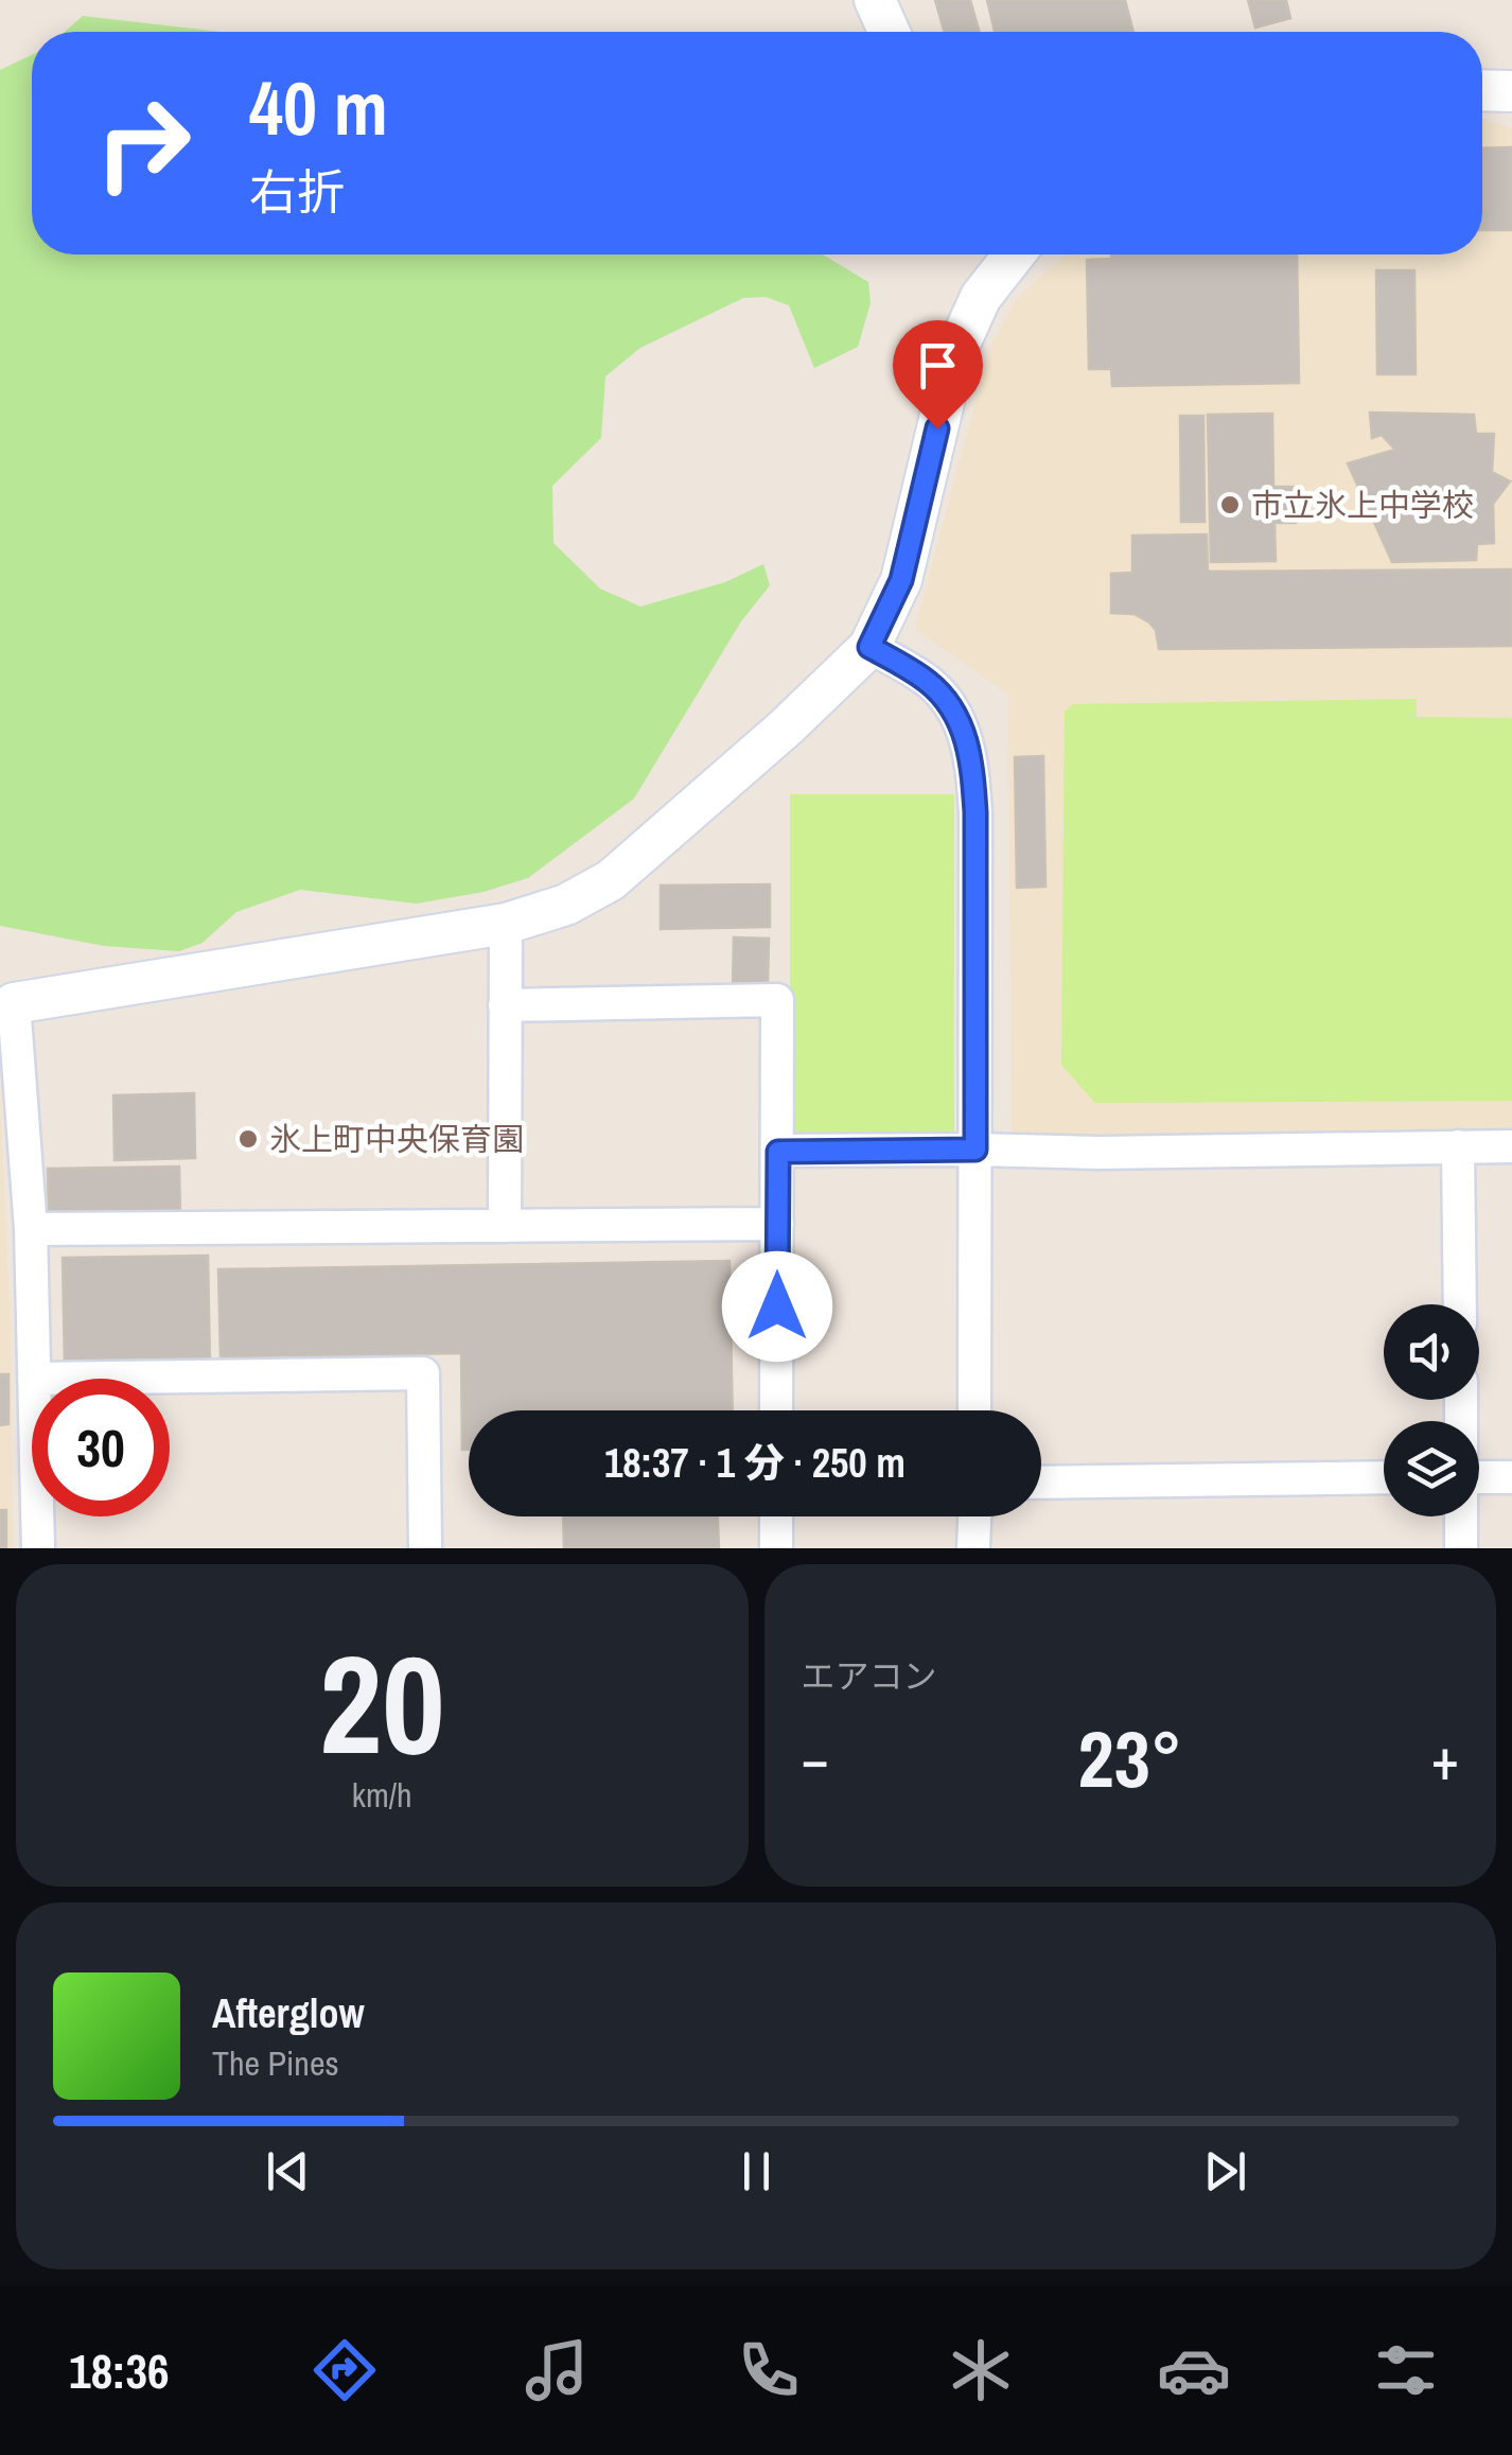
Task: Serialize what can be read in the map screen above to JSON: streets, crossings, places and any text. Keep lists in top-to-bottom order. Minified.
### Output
{"places":["市立氷上中学校","氷上町中央保育園"],"page":{"turn":["40 m","右折"],"limit":"30","trip":"18:37 · 1 分 · 250 m","tile":[["20","km/h"],"エアコン"],"heat":["−","23°","+"],"song":["Afterglow","The Pines"],"tabs":"18:36"}}
